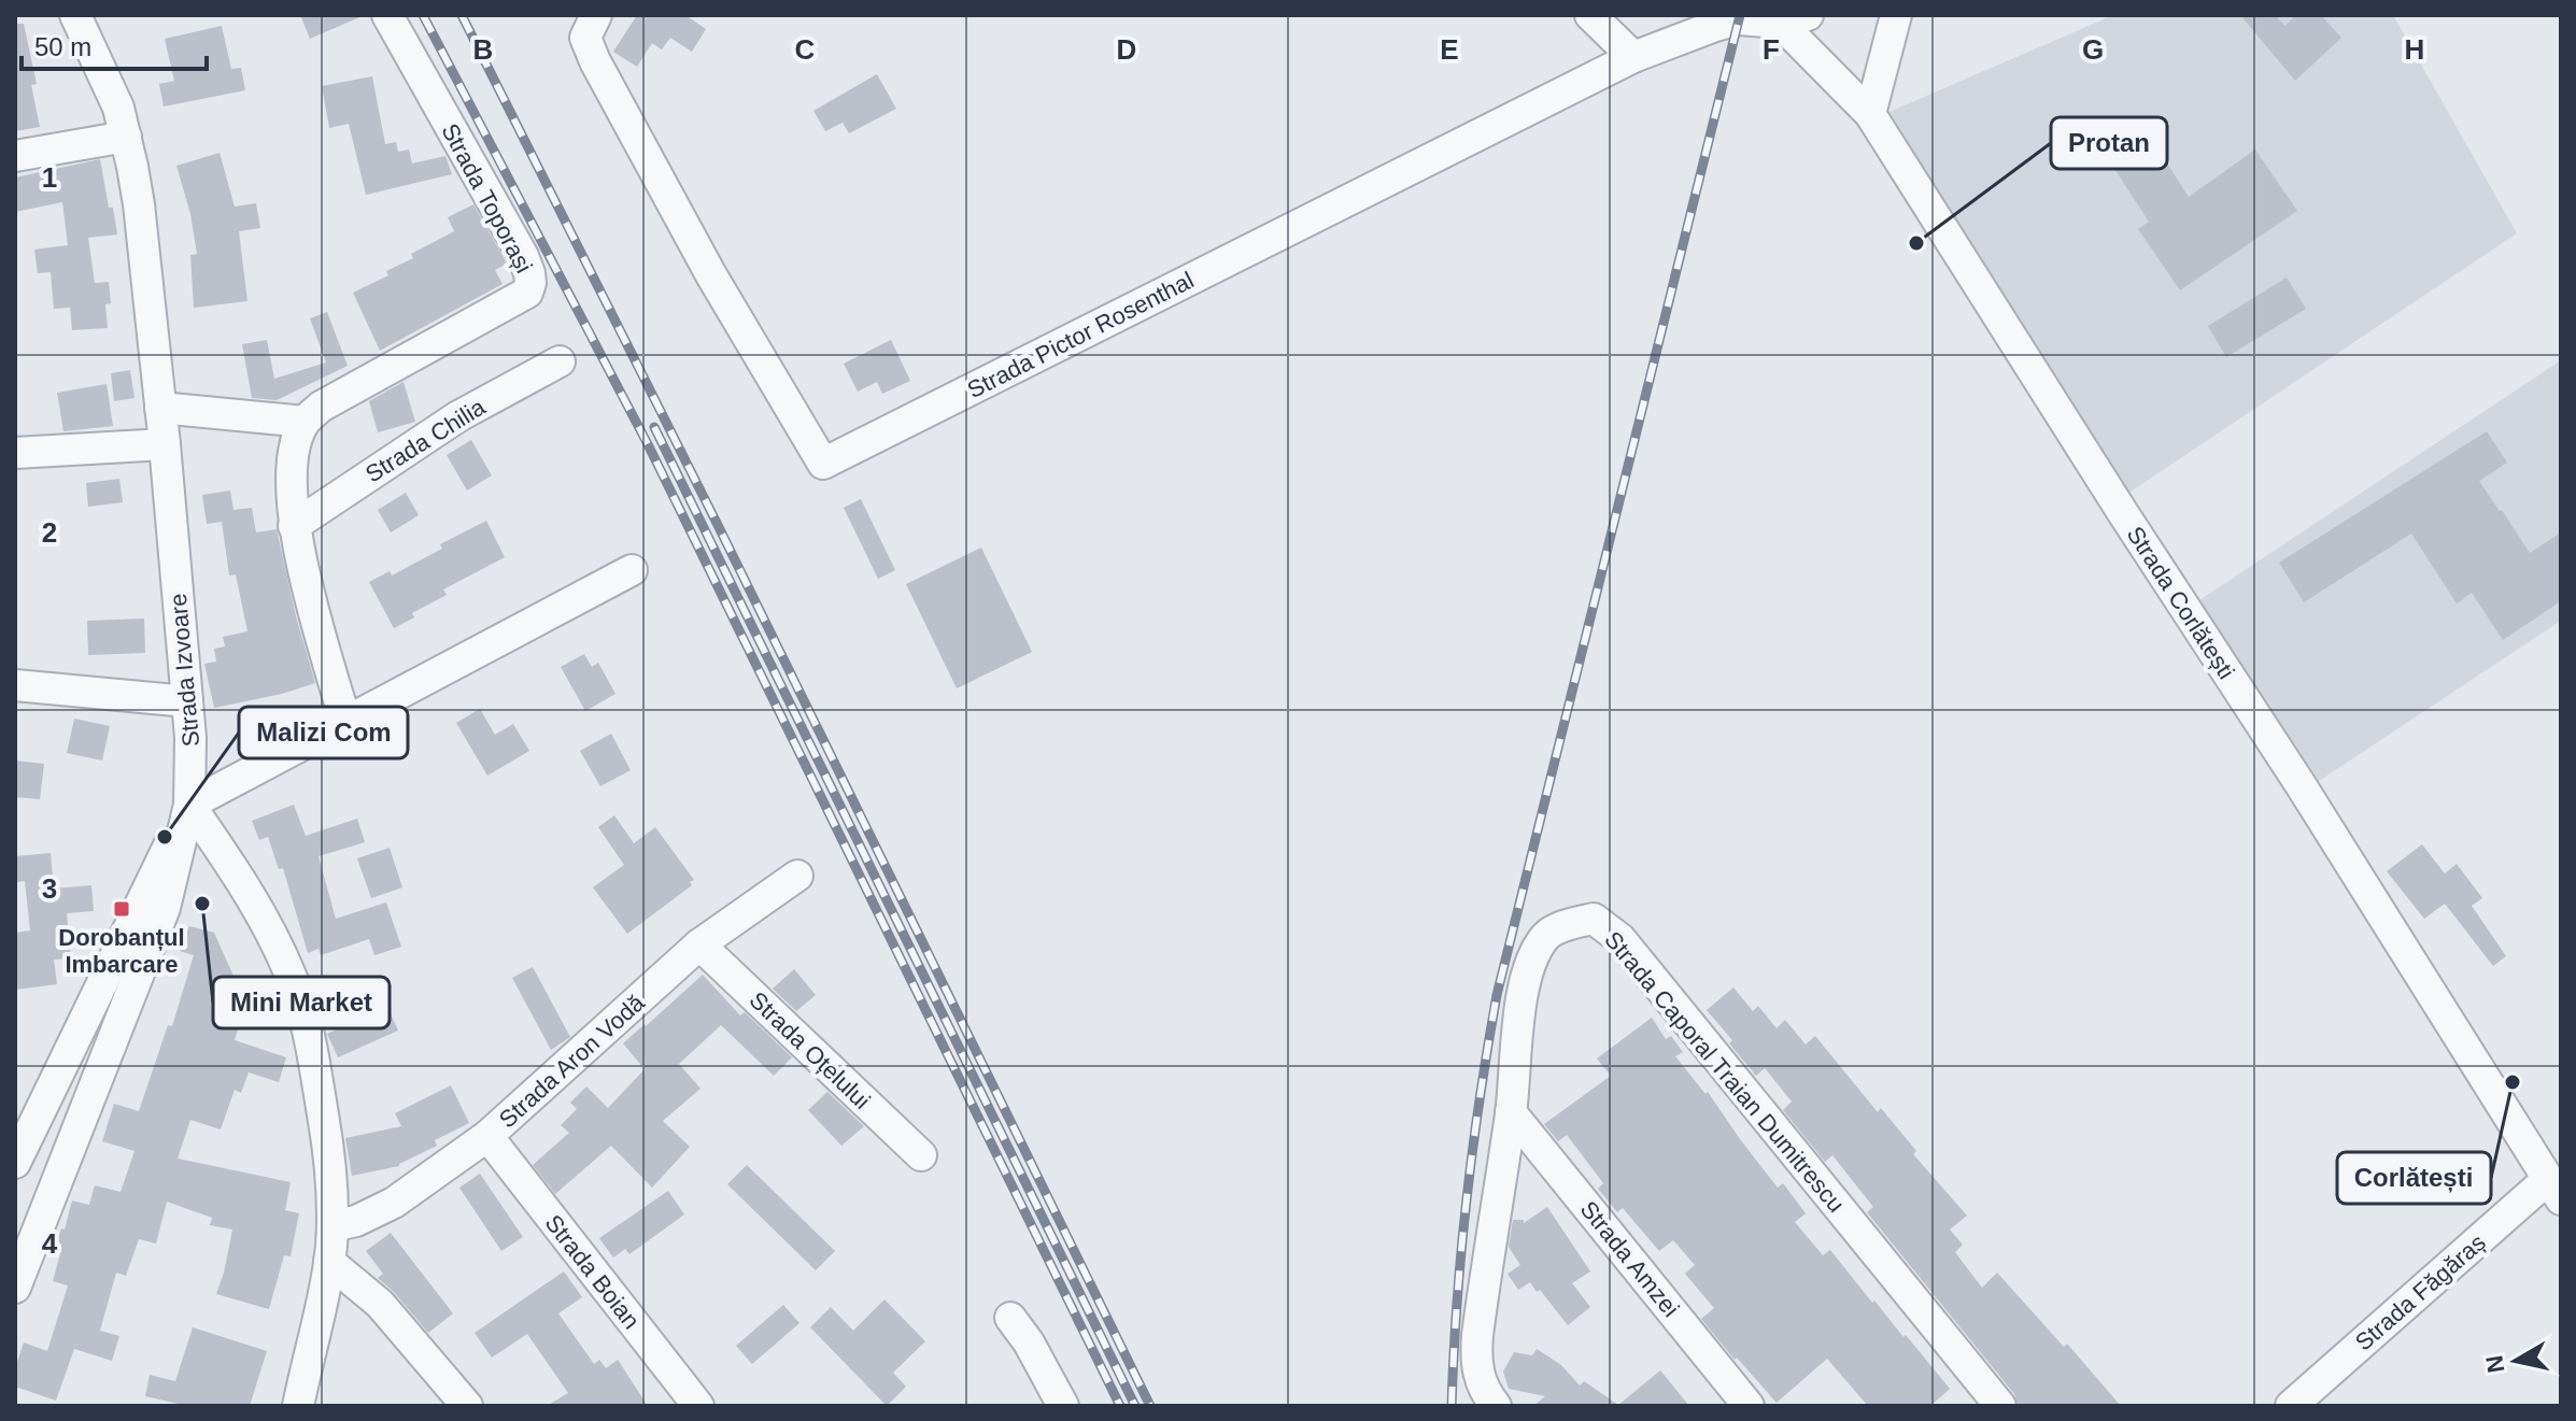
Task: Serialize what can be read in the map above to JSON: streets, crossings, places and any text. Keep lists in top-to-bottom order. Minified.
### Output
{"streets":{"street":["Strada Toporași","Strada Pictor Rosenthal","Strada Chilia","Strada Corlătești","Strada Izvoare","Strada Oțelului","Strada Aron Vodă","Strada Caporal Traian Dumitrescu","Strada Amzei","Strada Boian","Strada Făgăraș"]},"crossings":[["Strada Pictor Rosenthal","Strada Corlătești"],["Strada Corlătești","Strada Făgăraș"],["Strada Oțelului","Strada Aron Vodă"],["Strada Aron Vodă","Strada Boian"],["Strada Caporal Traian Dumitrescu","Strada Amzei"]],"places":{"other":["Protan","Malizi Com","Mini Market","Corlătești"],"transit":["Dorobanțul Imbarcare"]},"scale_bar":"50 m","north":"left","grid":{"columns":["B","C","D","E","F","G","H"],"rows":["1","2","3","4"]}}
